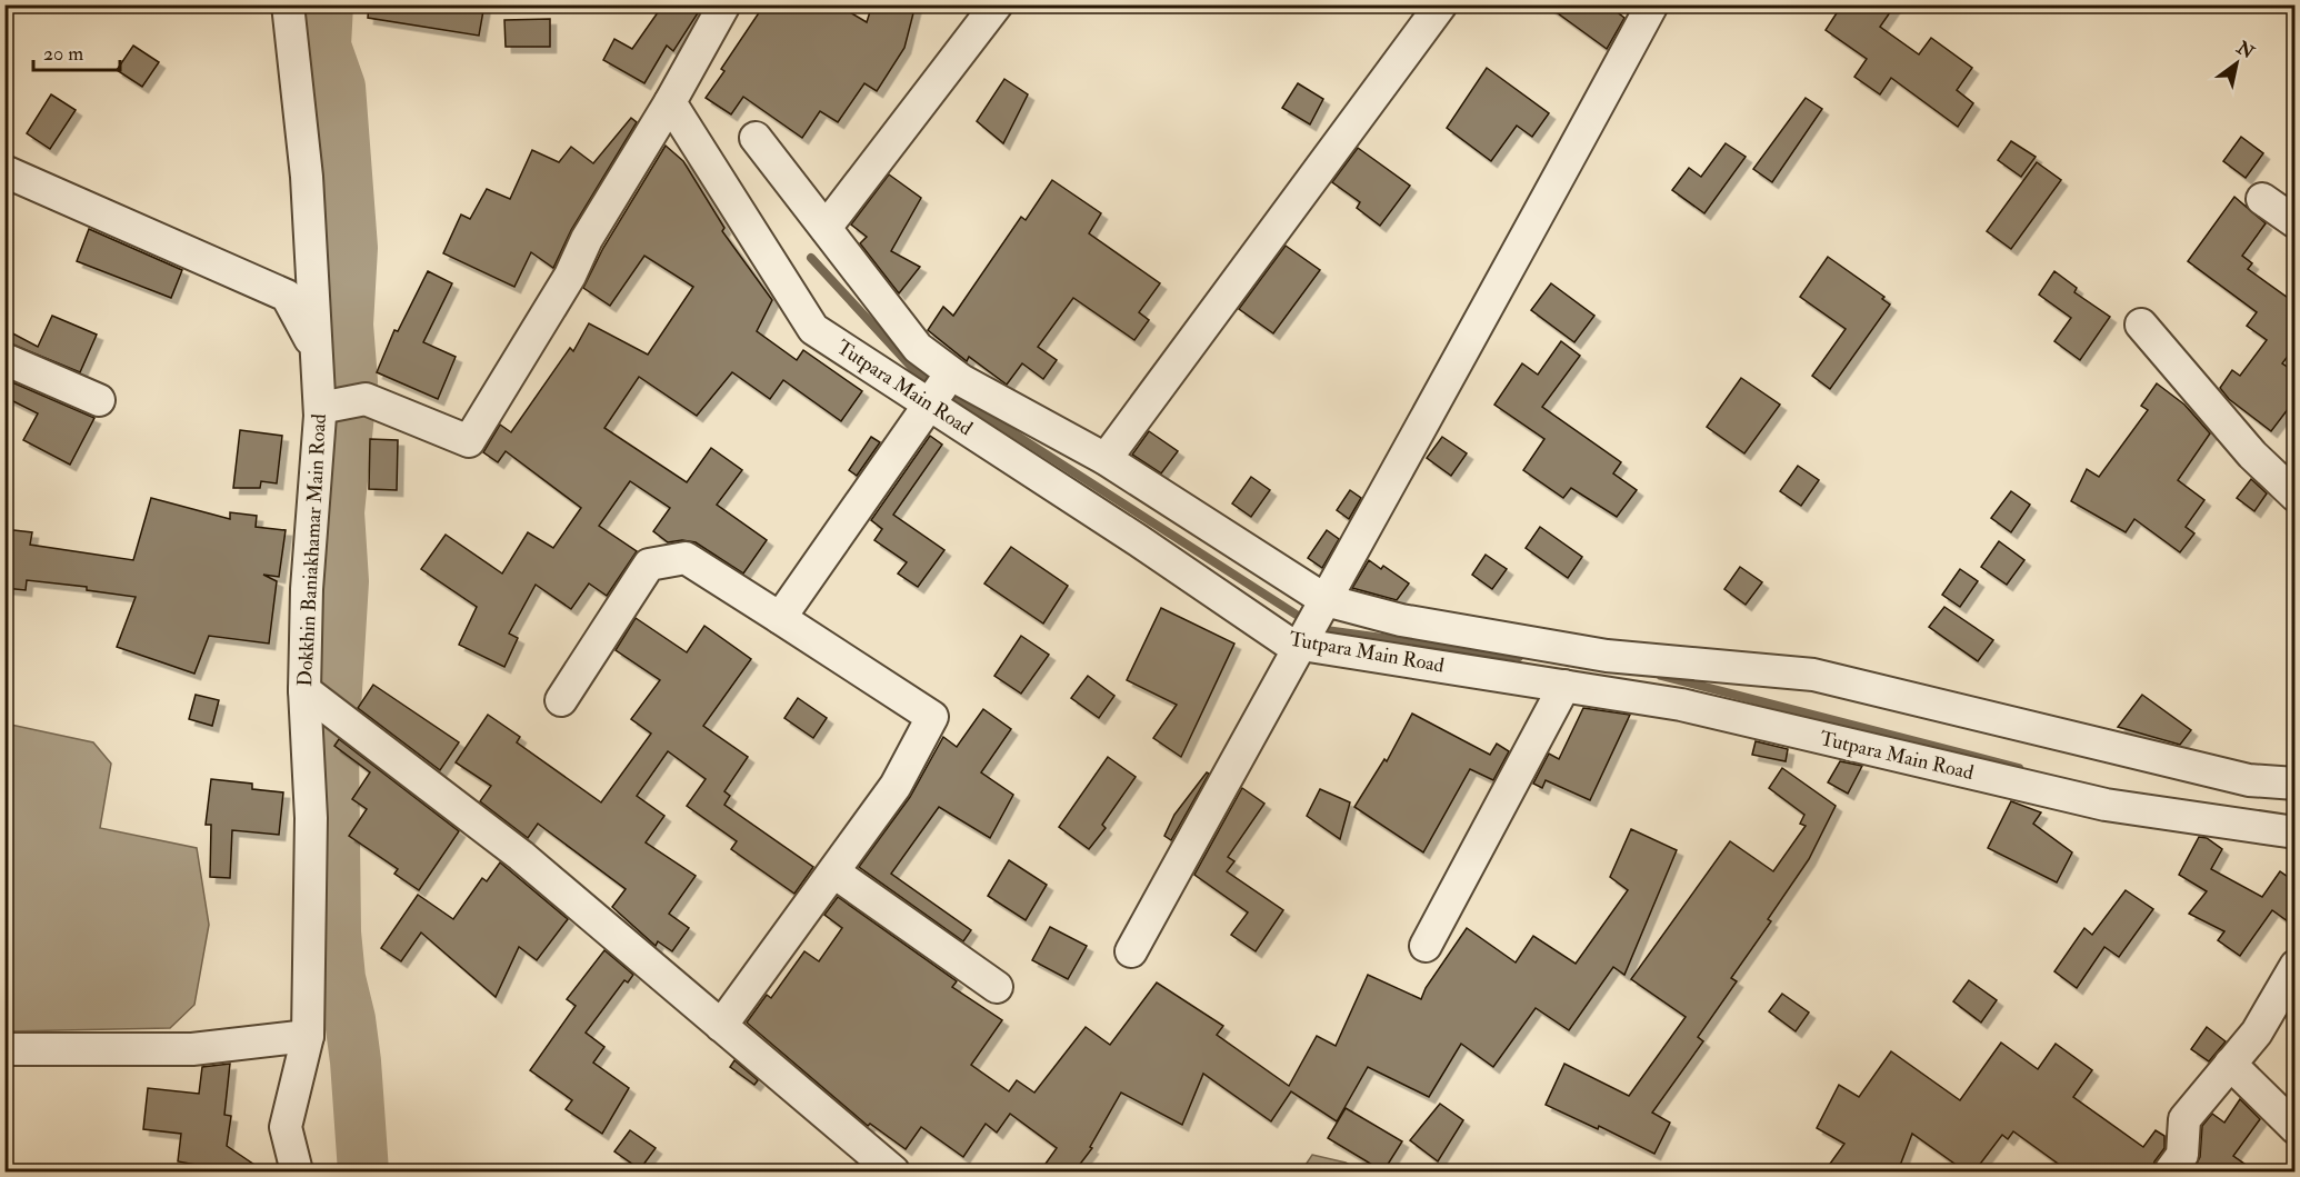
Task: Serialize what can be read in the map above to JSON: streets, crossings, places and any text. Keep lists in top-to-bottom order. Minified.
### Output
{"streets":{"street":["Tutpara Main Road","Dokkhin Baniakhamar Main Road"]},"scale_bar":"20 m","north":"top right"}
